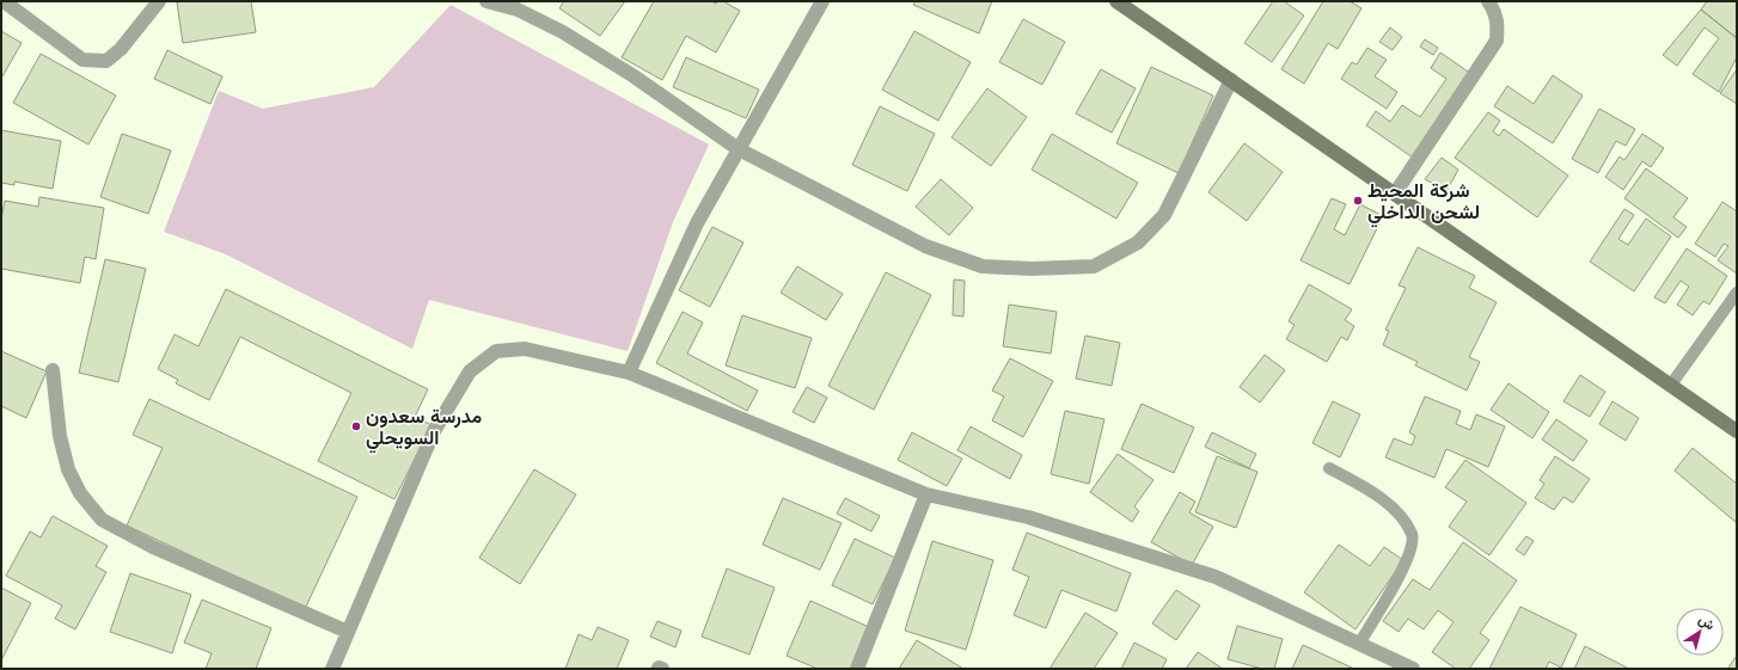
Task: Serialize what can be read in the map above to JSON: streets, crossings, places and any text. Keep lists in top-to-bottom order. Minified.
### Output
{"places":["شركة المحيط لشحن الداخلي","مدرسة سعدون السويحلي"],"north":"top right"}
